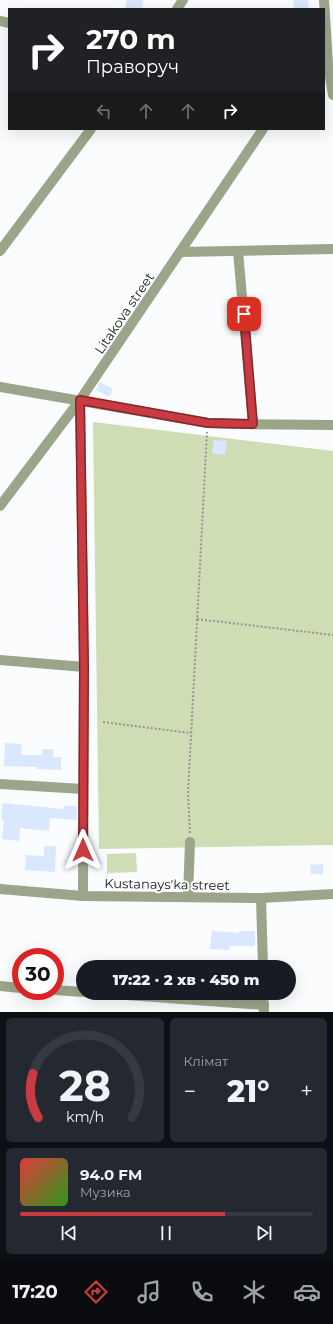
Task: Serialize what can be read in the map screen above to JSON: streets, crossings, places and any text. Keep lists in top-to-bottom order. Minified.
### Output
{"streets":{"street":["Litakova street","Kustanays'ka street"]},"page":{"turn":["270 m","Праворуч"],"limit":"30","trip":"17:22 · 2 хв · 450 m","tile":"Клімат","heat":["−","21°","+"],"song":["94.0 FM","Музика"],"tabs":"17:20","gauge":["28","km/h"]}}
